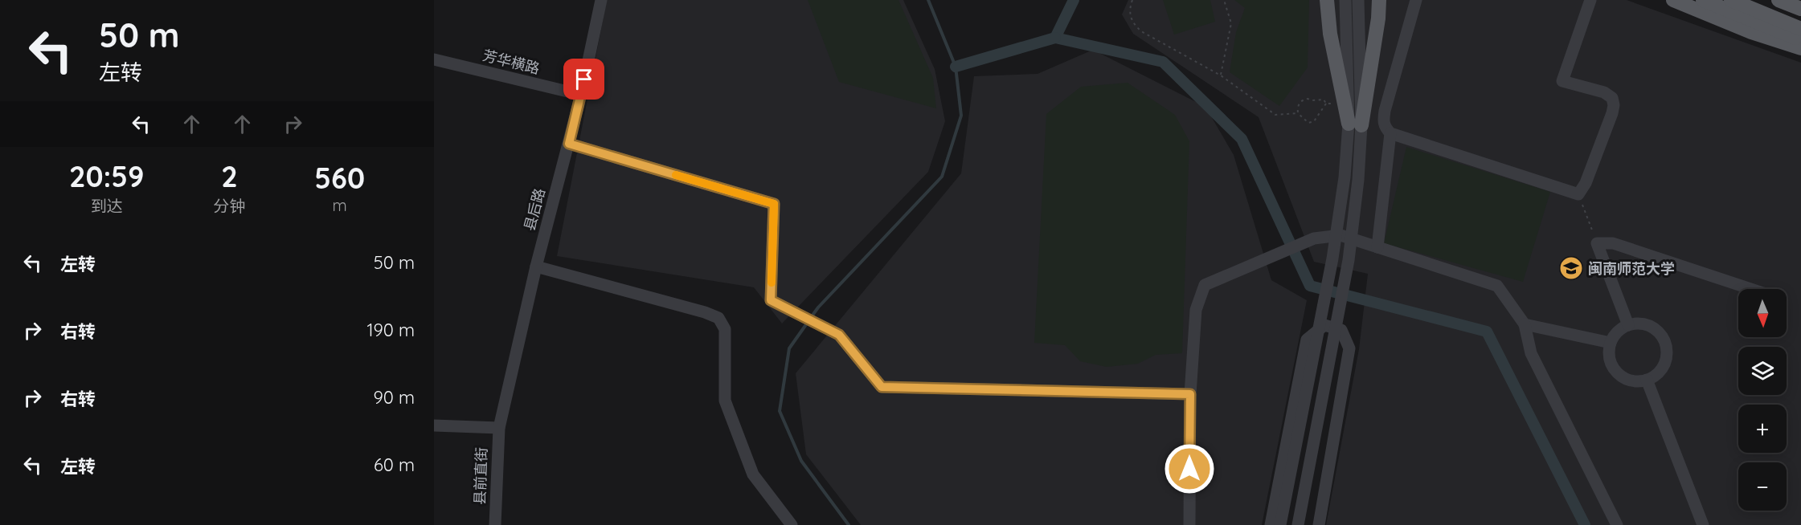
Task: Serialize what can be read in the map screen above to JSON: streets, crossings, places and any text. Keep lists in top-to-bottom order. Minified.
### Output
{"streets":{"street":["芳华横路","县后路","县前直街"]},"crossings":[["芳华横路","县后路"],["县后路","县前直街"]],"places":{"school or university":["闽南师范大学"]},"north":"bottom","page":{"turn":["50 m","左转"],"eta":["20:59","到达","2","分钟","560","m"],"list":[{"name":"左转","value":"50 m"},{"name":"右转","value":"190 m"},{"name":"右转","value":"90 m"},{"name":"左转","value":"60 m"}],"map_buttons":["+","−"]}}
